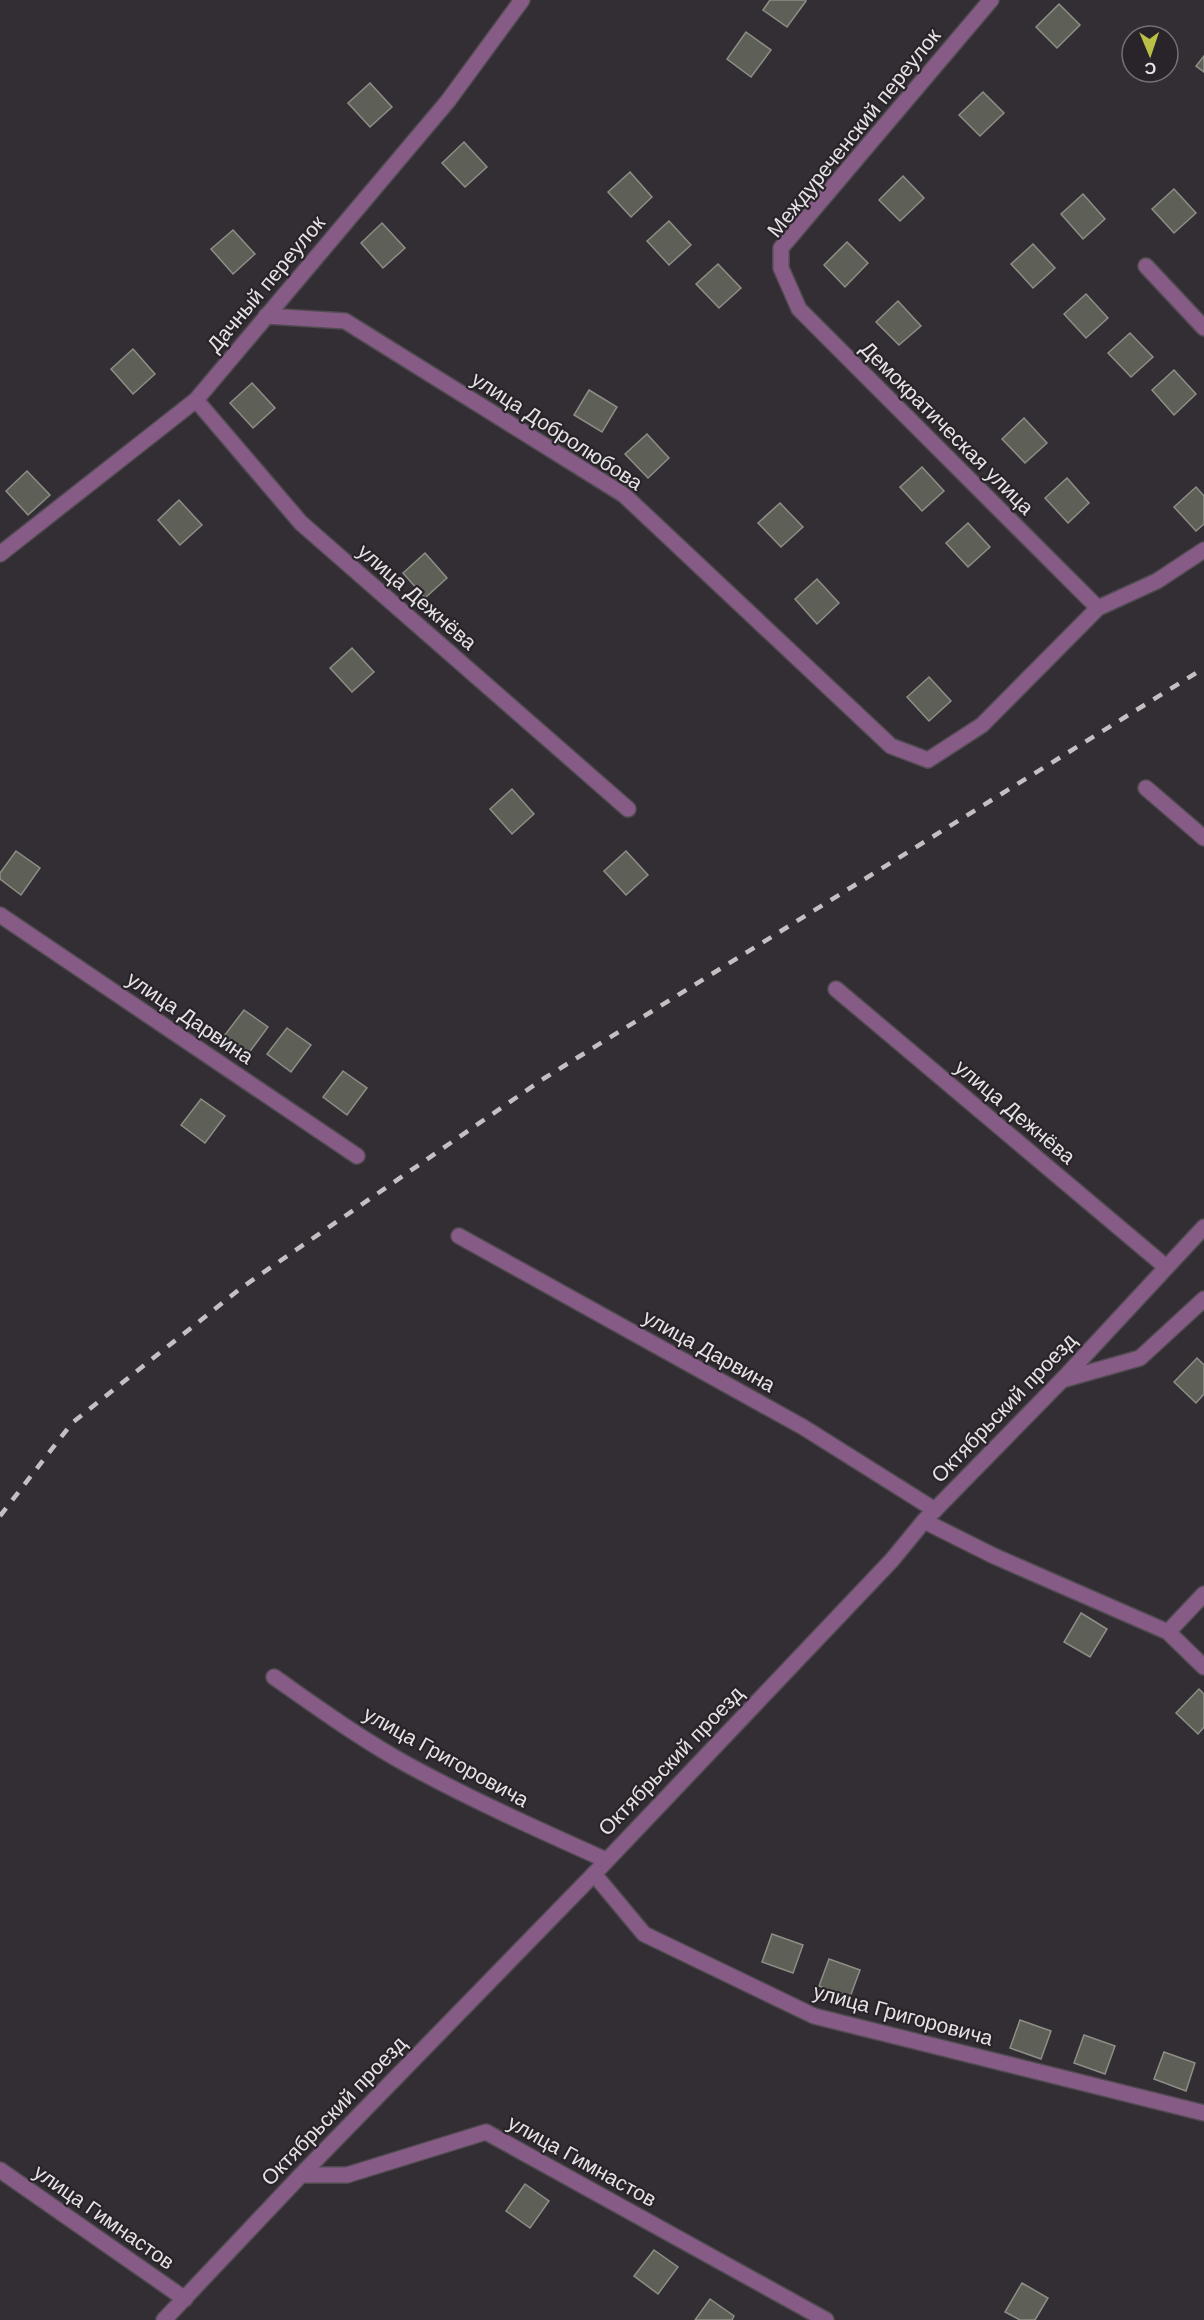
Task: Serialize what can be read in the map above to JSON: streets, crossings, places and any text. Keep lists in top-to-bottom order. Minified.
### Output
{"streets":{"street":["Междуреченский переулок","Дачный переулок","Демократическая улица","улица Добролюбова","улица Дежнёва","улица Дарвина","Октябрьский проезд","улица Григоровича","улица Гимнастов"]},"crossings":[["Междуреченский переулок","Демократическая улица"],["Дачный переулок","улица Добролюбова"],["Дачный переулок","улица Дежнёва"],["Демократическая улица","улица Добролюбова"],["улица Дежнёва","Октябрьский проезд"],["улица Дарвина","Октябрьский проезд"],["Октябрьский проезд","улица Григоровича"],["Октябрьский проезд","улица Гимнастов"]],"north":"bottom"}
